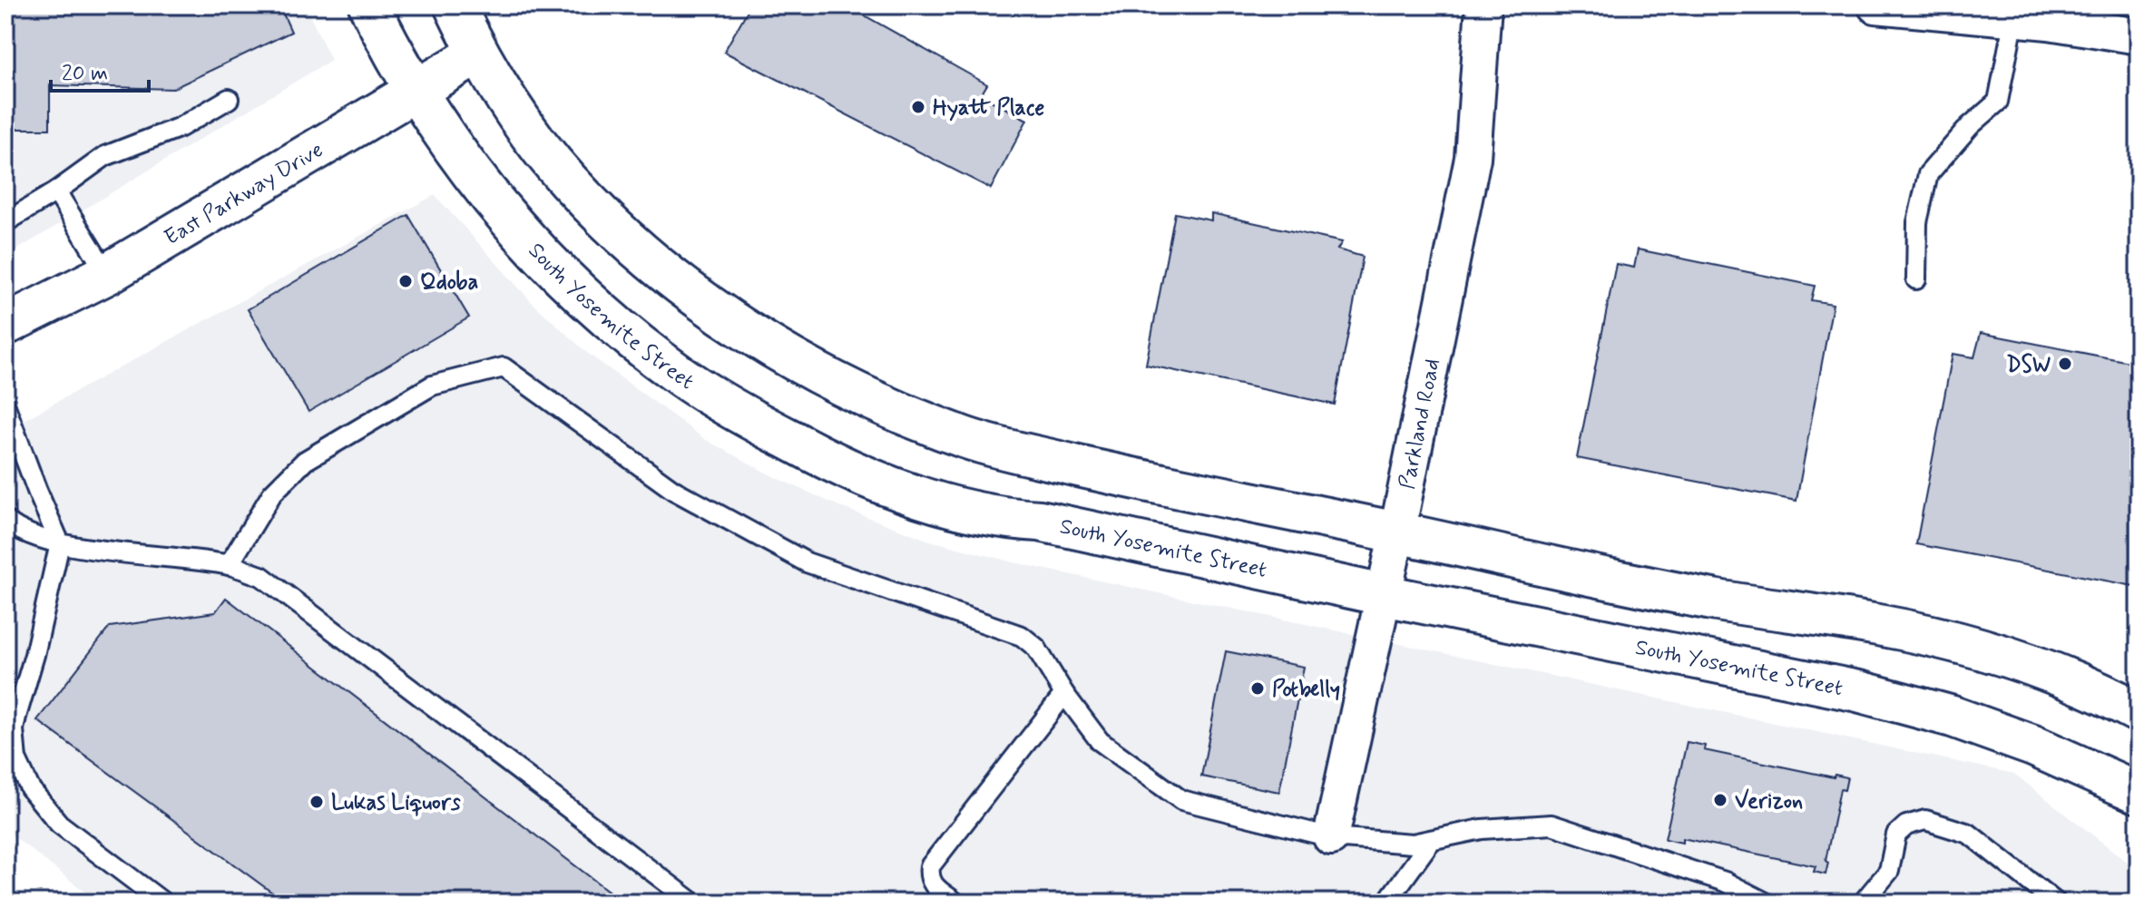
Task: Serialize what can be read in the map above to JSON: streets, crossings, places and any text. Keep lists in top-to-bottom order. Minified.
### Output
{"streets":{"main road":["East Parkway Drive","South Yosemite Street"],"street":["Parkland Road"]},"crossings":[["East Parkway Drive","South Yosemite Street"],["South Yosemite Street","Parkland Road"]],"places":["Hyatt Place","Qdoba","DSW","Potbelly","Verizon","Lukas Liquors"],"scale_bar":"20 m"}
